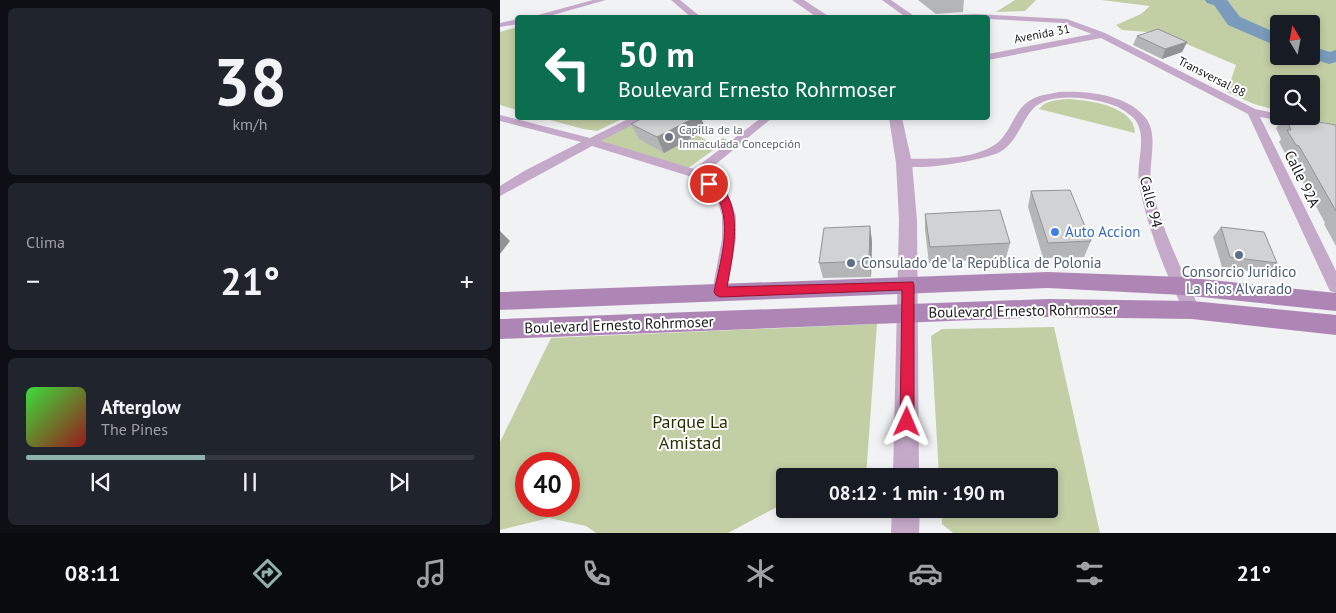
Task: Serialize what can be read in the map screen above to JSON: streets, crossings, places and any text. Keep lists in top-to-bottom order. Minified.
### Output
{"streets":{"main road":["Boulevard Ernesto Rohrmoser"],"street":["Avenida 31","Transversal 88","Calle 92A","Calle 94"]},"crossings":[["Avenida 31","Transversal 88"],["Transversal 88","Calle 92A"],["Calle 94","Boulevard Ernesto Rohrmoser"]],"parks":["Parque La Amistad"],"places":["Capilla de la Inmaculada Concepción","Auto Accion","Consorcio Juridico La Rios Alvarado","Consulado de la República de Polonia"],"north":"top","page":{"tile":[["38","km/h"],"Clima"],"turn":["50 m","Boulevard Ernesto Rohrmoser"],"heat":["−","21°","+"],"song":["Afterglow","The Pines"],"limit":"40","trip":"08:12 · 1 min · 190 m","tabs":["08:11","21°"]}}
